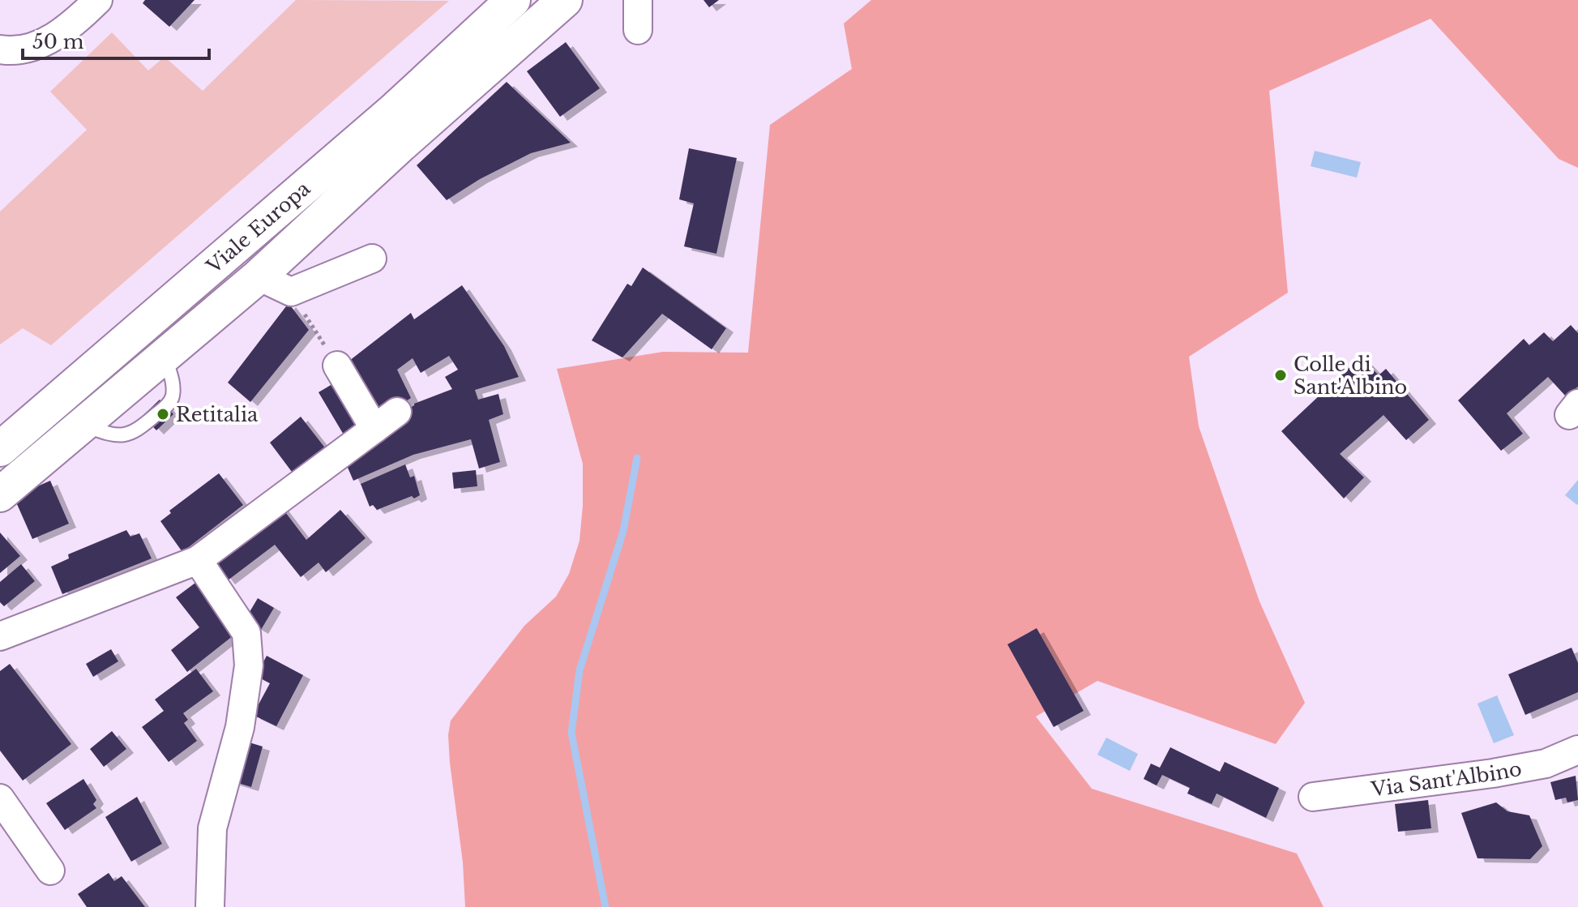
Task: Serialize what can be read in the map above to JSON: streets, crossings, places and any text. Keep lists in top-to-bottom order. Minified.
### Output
{"streets":{"street":["Viale Europa","Via Sant'Albino"]},"places":["Colle di Sant'Albino","Retitalia"],"scale_bar":"50 m"}
